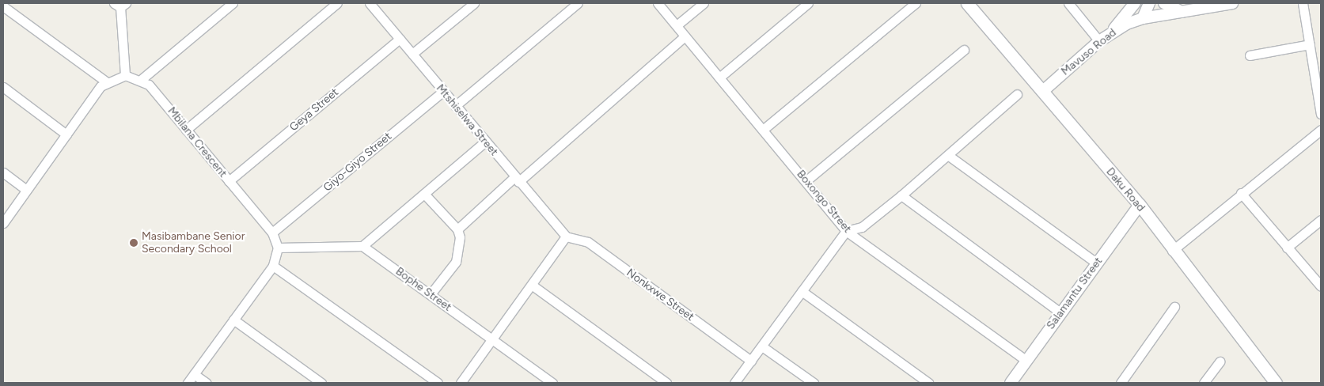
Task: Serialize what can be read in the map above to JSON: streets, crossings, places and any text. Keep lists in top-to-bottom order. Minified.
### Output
{"streets":{"main road":["Daku Road"],"street":["Mavuso Road","Geya Street","Mtshiselwa Street","Mbilana Crescent","Giyo-Giyo Street","Boxongo Street","Bophe Street","Salamantu Street","Nonkxwe Street"]},"crossings":[["Mavuso Road","Daku Road"],["Geya Street","Mtshiselwa Street"],["Geya Street","Mbilana Crescent"],["Mtshiselwa Street","Giyo-Giyo Street"],["Mtshiselwa Street","Nonkxwe Street"],["Mbilana Crescent","Giyo-Giyo Street"],["Daku Road","Salamantu Street"],["Boxongo Street","Salamantu Street"]],"places":["Masibambane Senior Secondary School"]}
